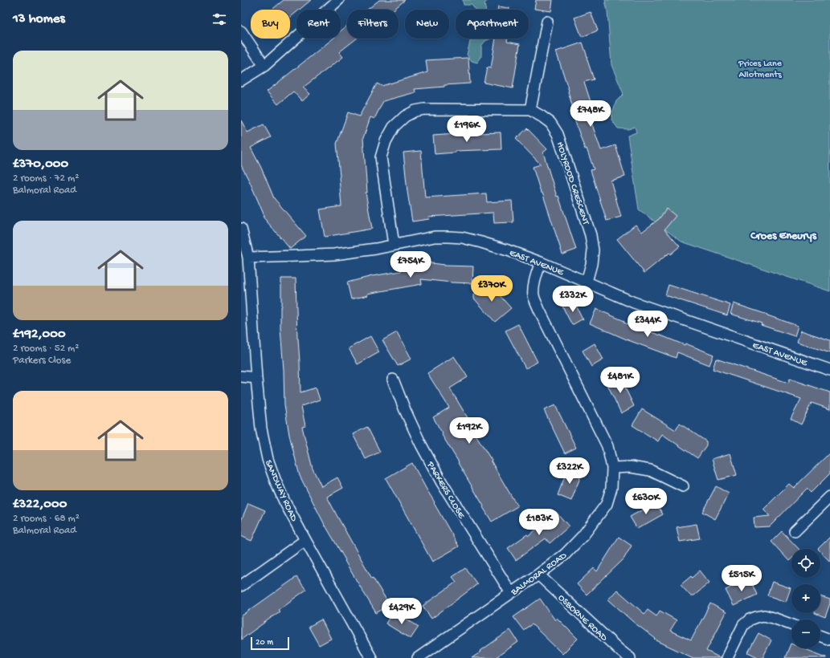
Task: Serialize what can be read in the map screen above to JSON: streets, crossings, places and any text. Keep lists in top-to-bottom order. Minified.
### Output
{"streets":{"street":["HOLYROOD CRESCENT","EAST AVENUE","PARKERS CLOSE","SANDWAY ROAD","BALMORAL ROAD","OSBORNE ROAD"]},"crossings":[["HOLYROOD CRESCENT","EAST AVENUE"],["EAST AVENUE","SANDWAY ROAD"],["EAST AVENUE","BALMORAL ROAD"],["PARKERS CLOSE","BALMORAL ROAD"],["BALMORAL ROAD","OSBORNE ROAD"]],"districts":["Croes Eneurys"],"parks":["Prices Lane Allotments"],"scale_bar":"20 m","page":{"heading":"13 homes","chip":["Buy","Rent","Filters","New","Apartment"],"list":[{"name":"£370,000","note":"2 rooms · 72 m² · Balmoral Road"},{"name":"£192,000","note":"2 rooms · 52 m² · Parkers Close"},{"name":"£322,000","note":"2 rooms · 68 m² · Balmoral Road"}],"price":["£748K","£196K","£754K","£370K","£332K","£344K","£481K","£192K","£322K","£630K","£183K","£515K","£429K"],"map_buttons":["+","−"],"scale":"20 m"}}
